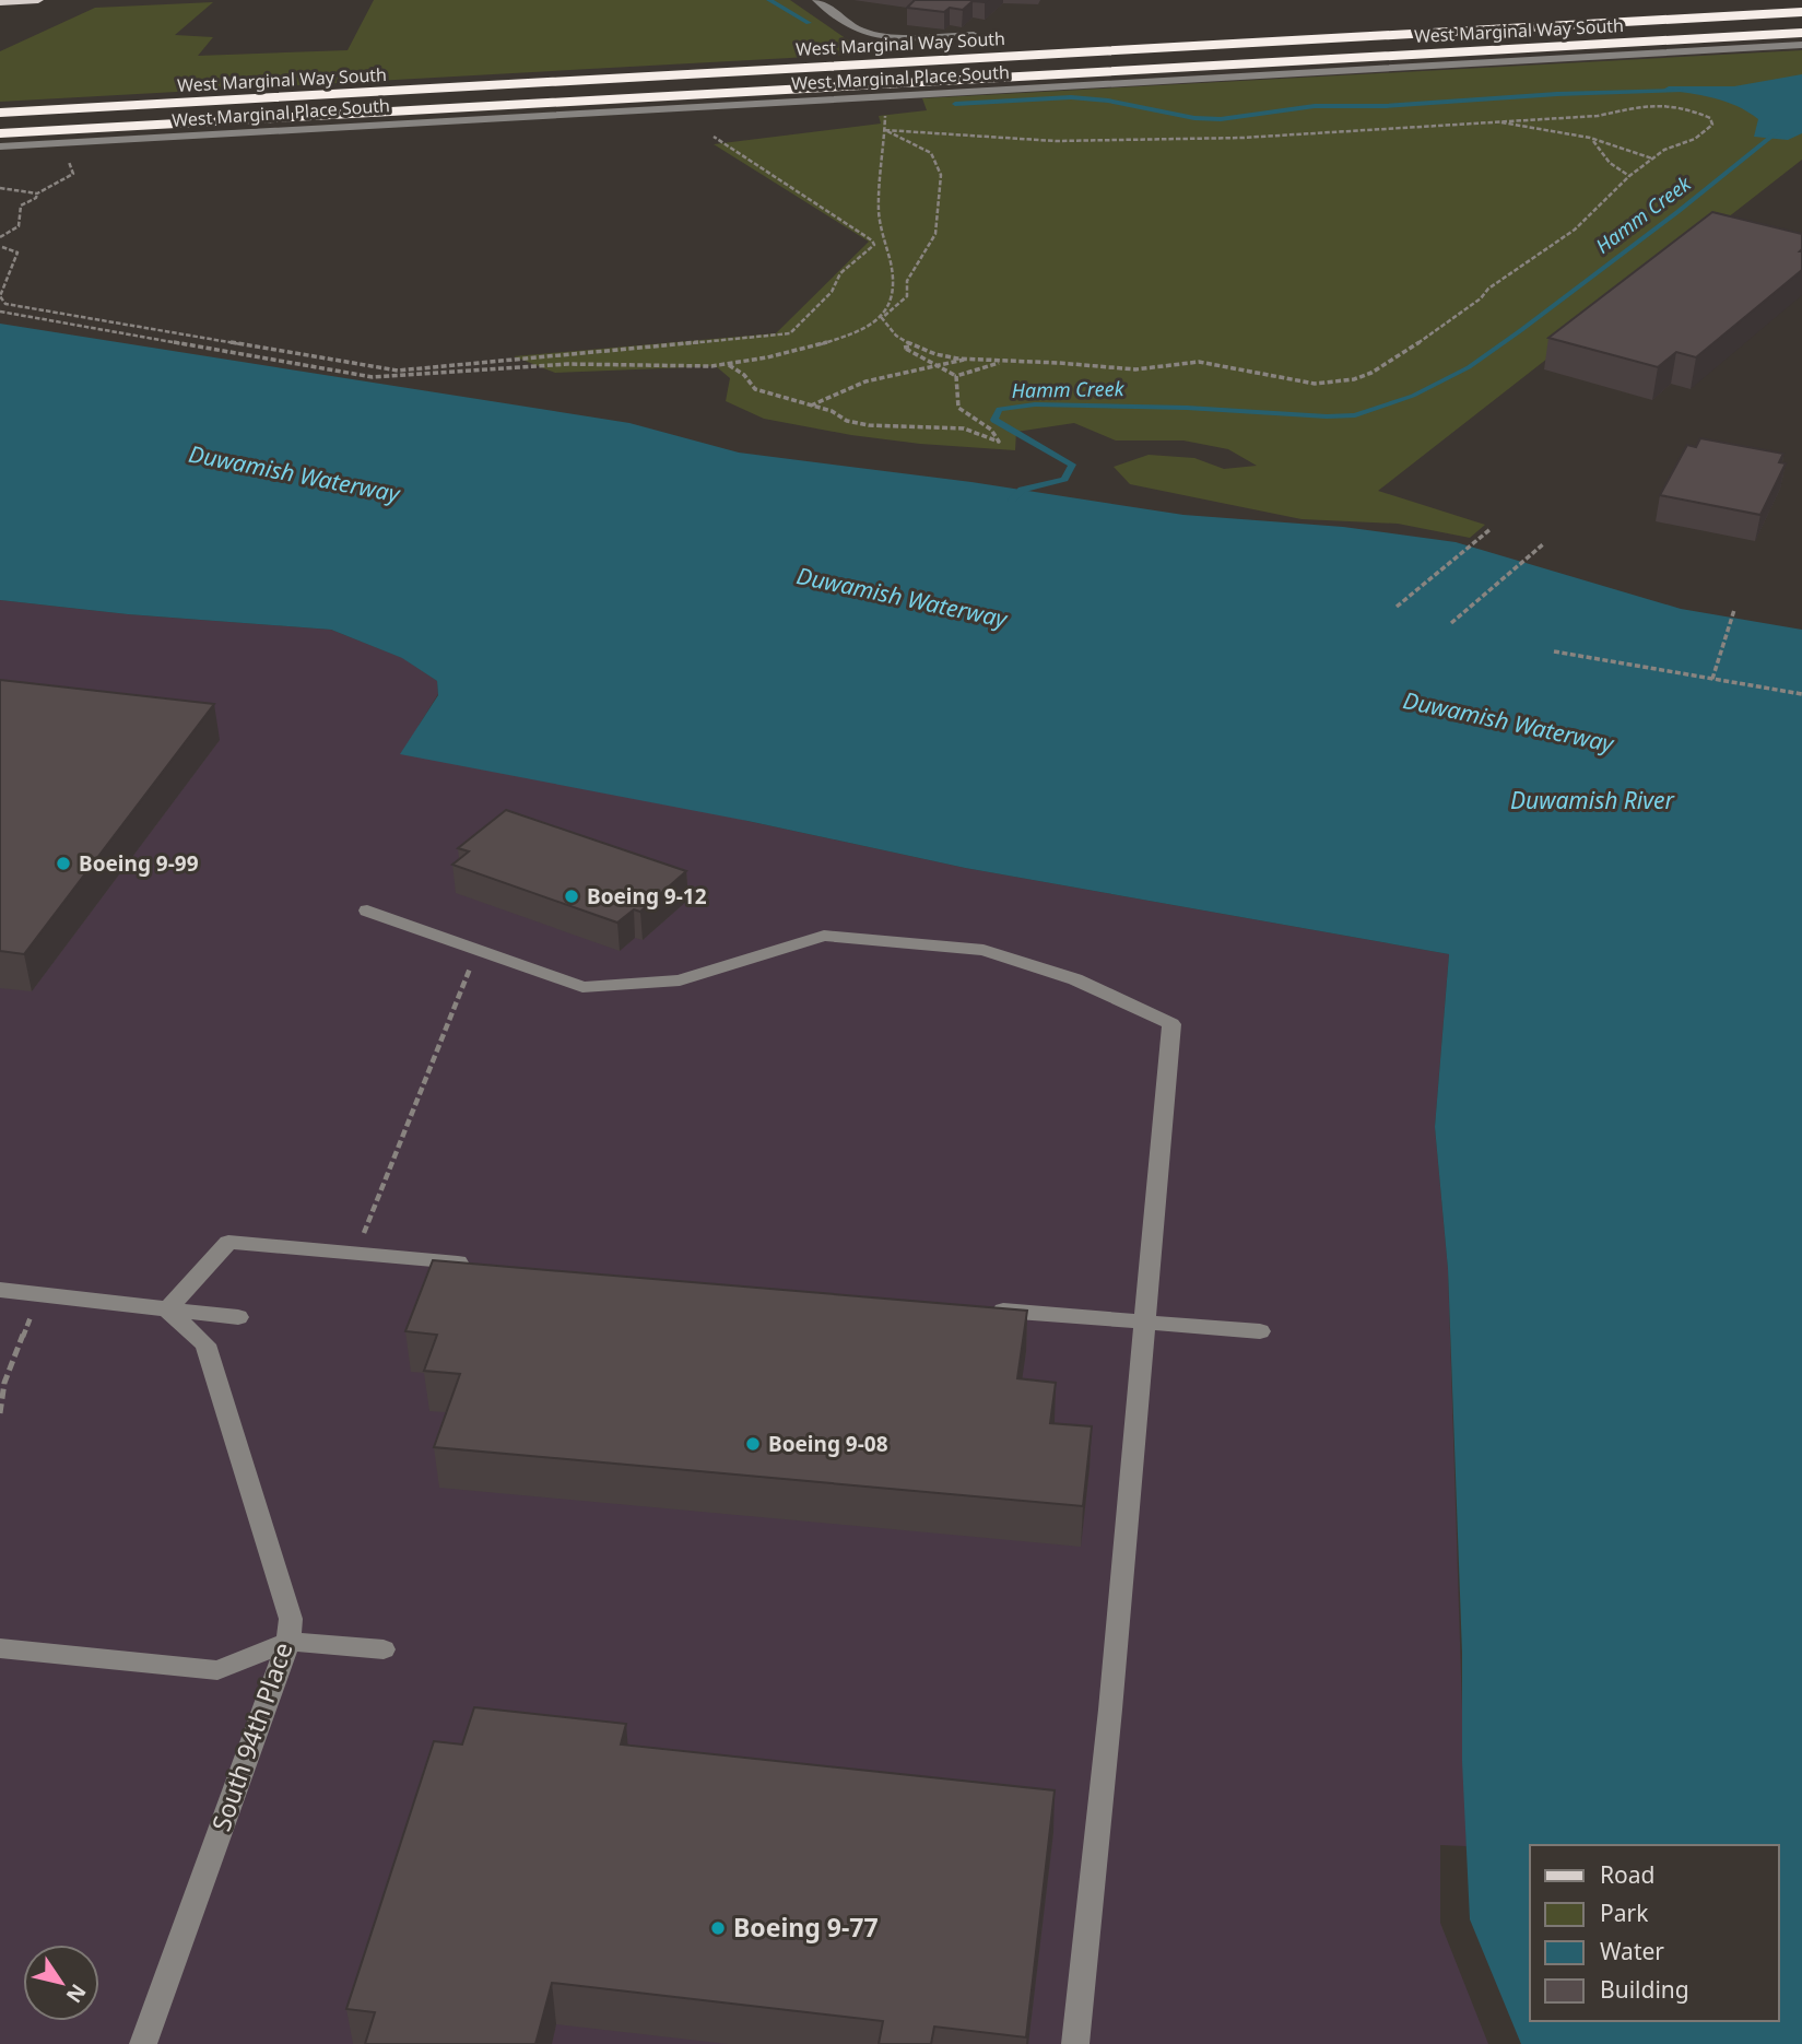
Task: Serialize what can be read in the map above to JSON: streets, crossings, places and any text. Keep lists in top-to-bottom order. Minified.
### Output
{"streets":{"highway":["West Marginal Way South"],"street":["West Marginal Place South","South 94th Place"]},"water":["Hamm Creek","Duwamish Waterway","Duwamish River"],"places":["Boeing 9-99","Boeing 9-12","Boeing 9-08","Boeing 9-77"],"legend":["Road","Park","Water","Building"],"north":"bottom right"}
